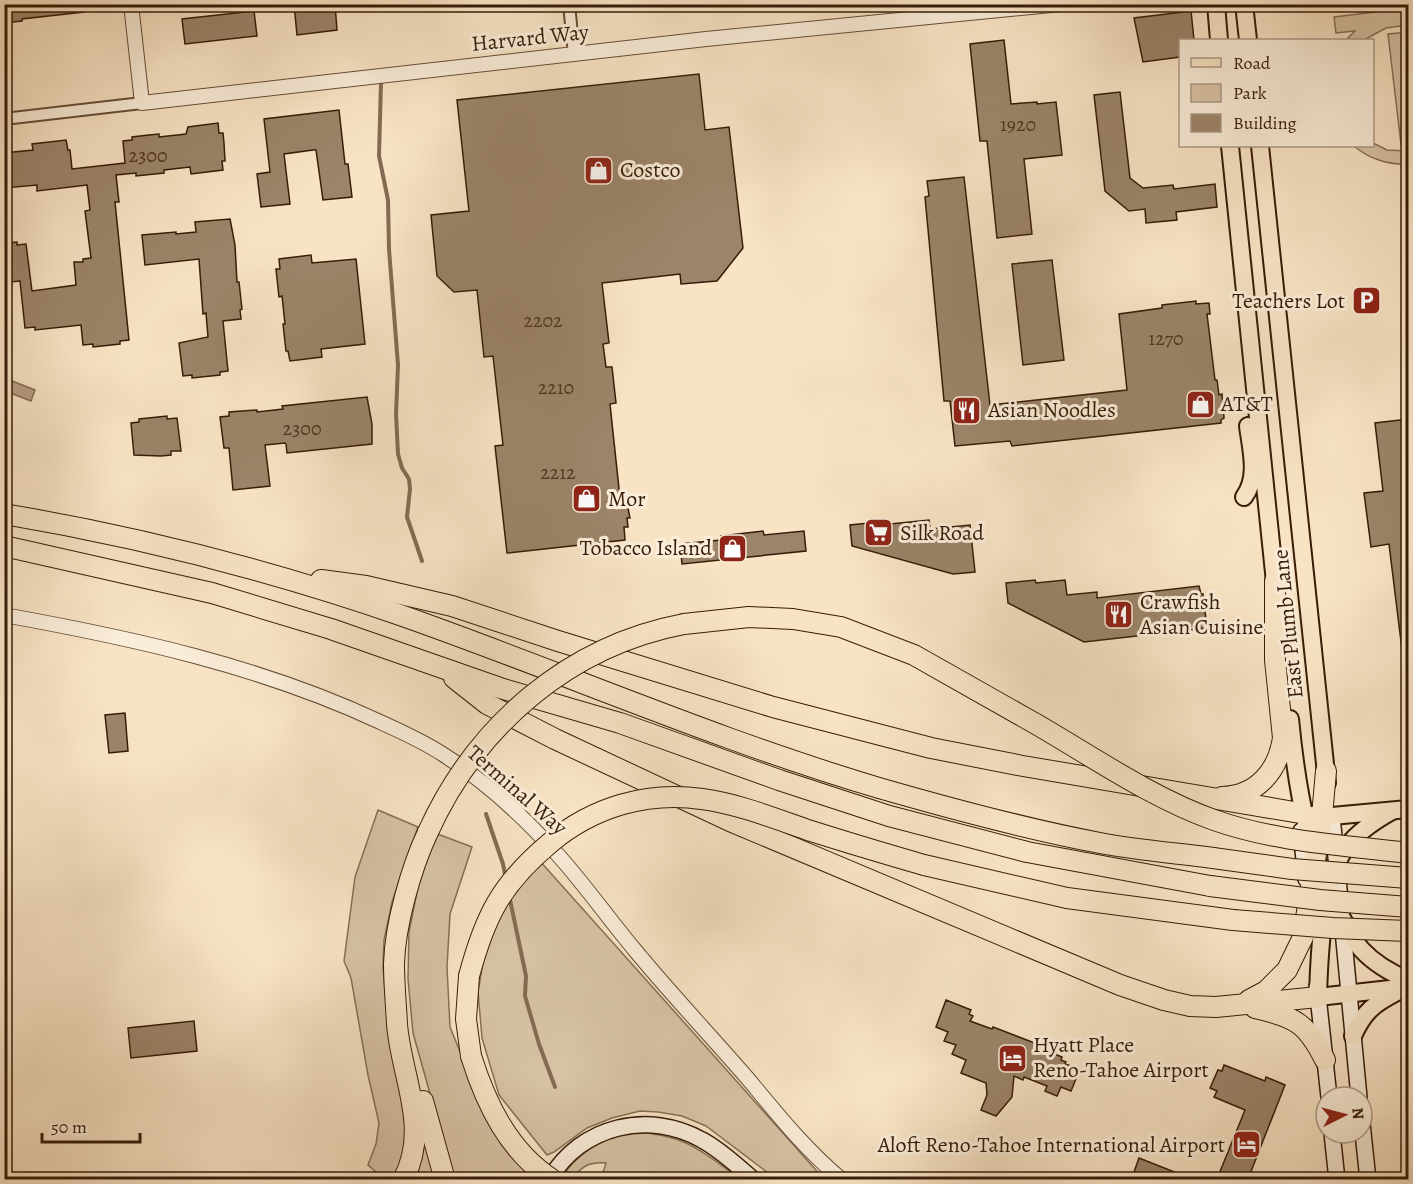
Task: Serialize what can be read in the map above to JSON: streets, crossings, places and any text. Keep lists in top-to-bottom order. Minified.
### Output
{"streets":{"main road":["East Plumb Lane"],"street":["Harvard Way","Terminal Way"]},"places":{"shop":["Costco","AT&T","Mor","Tobacco Island"],"parking":["Teachers Lot"],"restaurant":["Asian Noodles","Crawfish Asian Cuisine"],"supermarket":["Silk Road"],"hotel":["Hyatt Place Reno-Tahoe Airport","Aloft Reno-Tahoe International Airport"]},"house_numbers":["1920","2300","2202","1270","2210","2300","2212"],"legend":["Road","Park","Building"],"scale_bar":"50 m","north":"right"}
